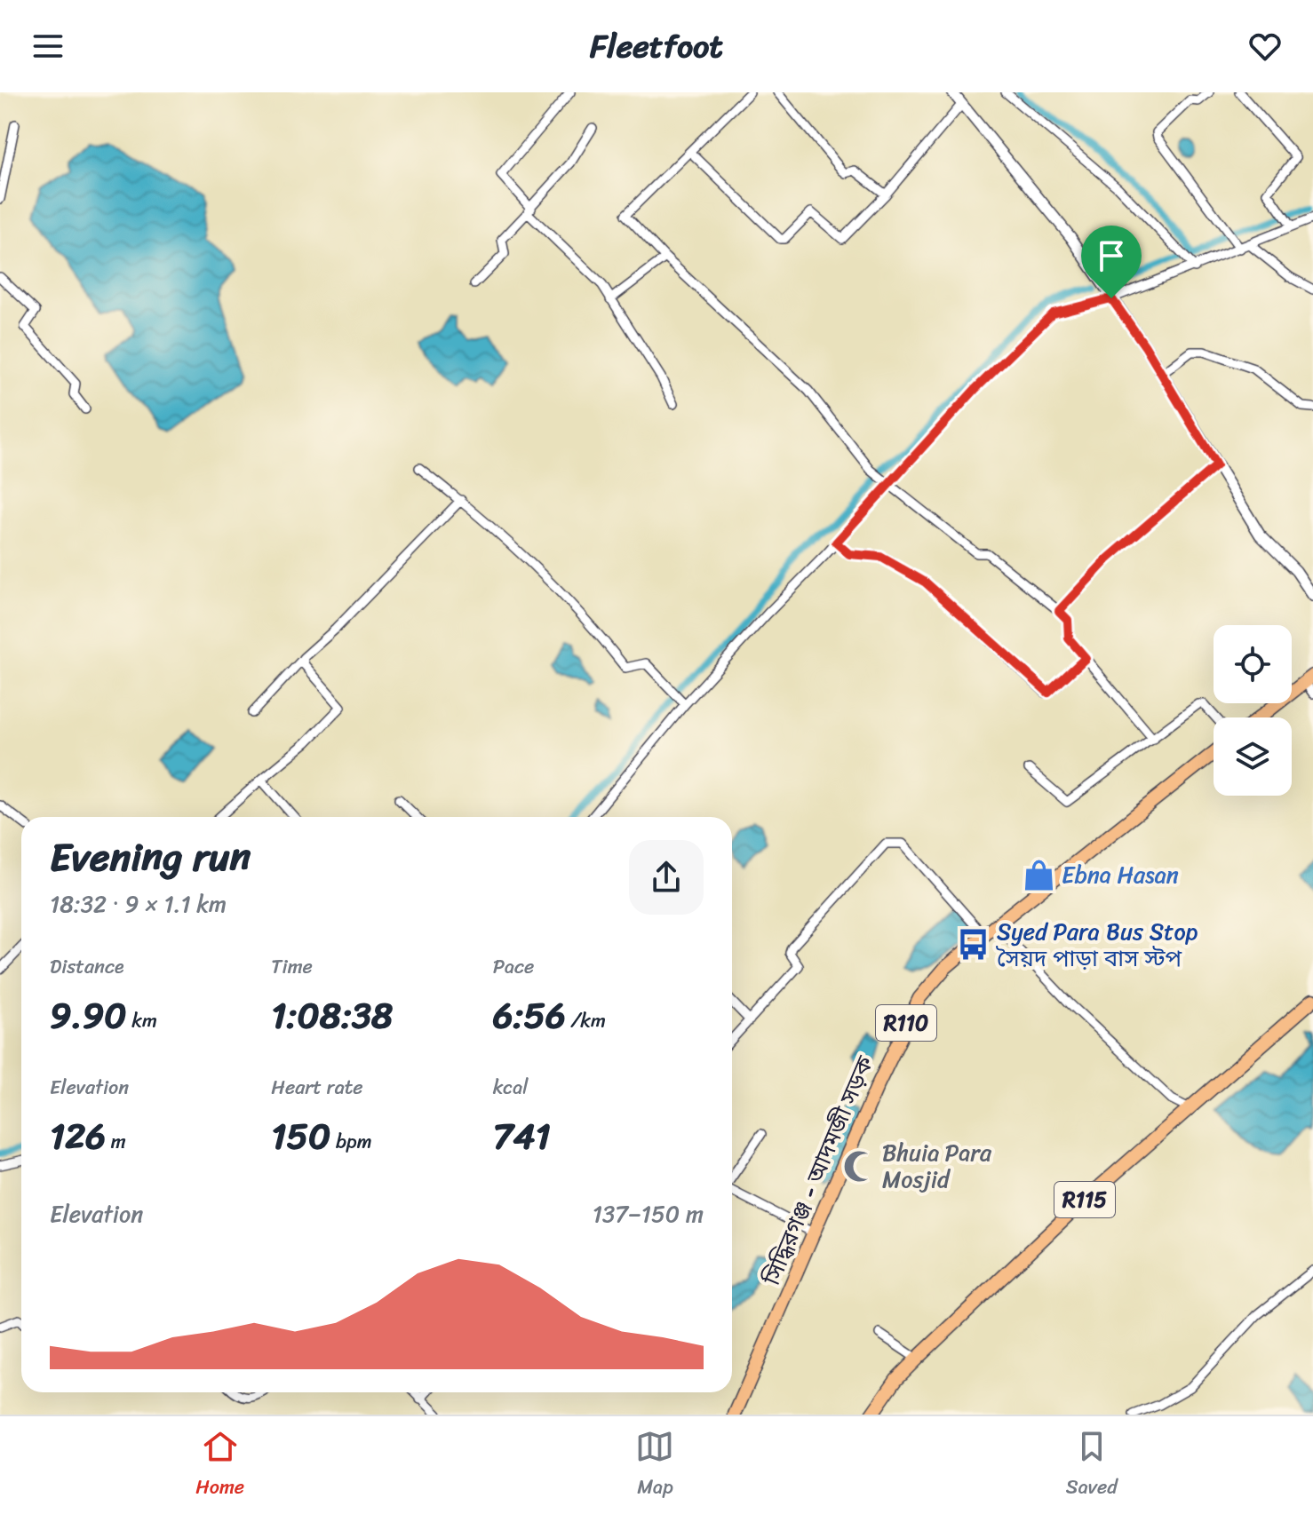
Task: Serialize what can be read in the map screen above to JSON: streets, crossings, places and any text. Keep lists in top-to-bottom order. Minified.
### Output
{"streets":{"main road":["R110","সিদ্ধিরগঞ্জ - আদমজী সড়ক","R115"]},"places":{"shop":["Ebna Hasan"],"bus stop":["Syed Para Bus Stop সৈয়দ পাড়া বাস স্টপ"],"mosque":["Bhuia Para Mosjid"]},"page":{"header":"Fleetfoot","heading":["Evening run","18:32 · 9 × 1.1 km"],"stats":[["Distance","9.90 km"],["Time","1:08:38"],["Pace","6:56 /km"],["Elevation","126 m"],["Heart rate","150 bpm"],["kcal","741"]],"chart":["Elevation","137–150 m"],"tabs":["Home","Map","Saved"]}}
